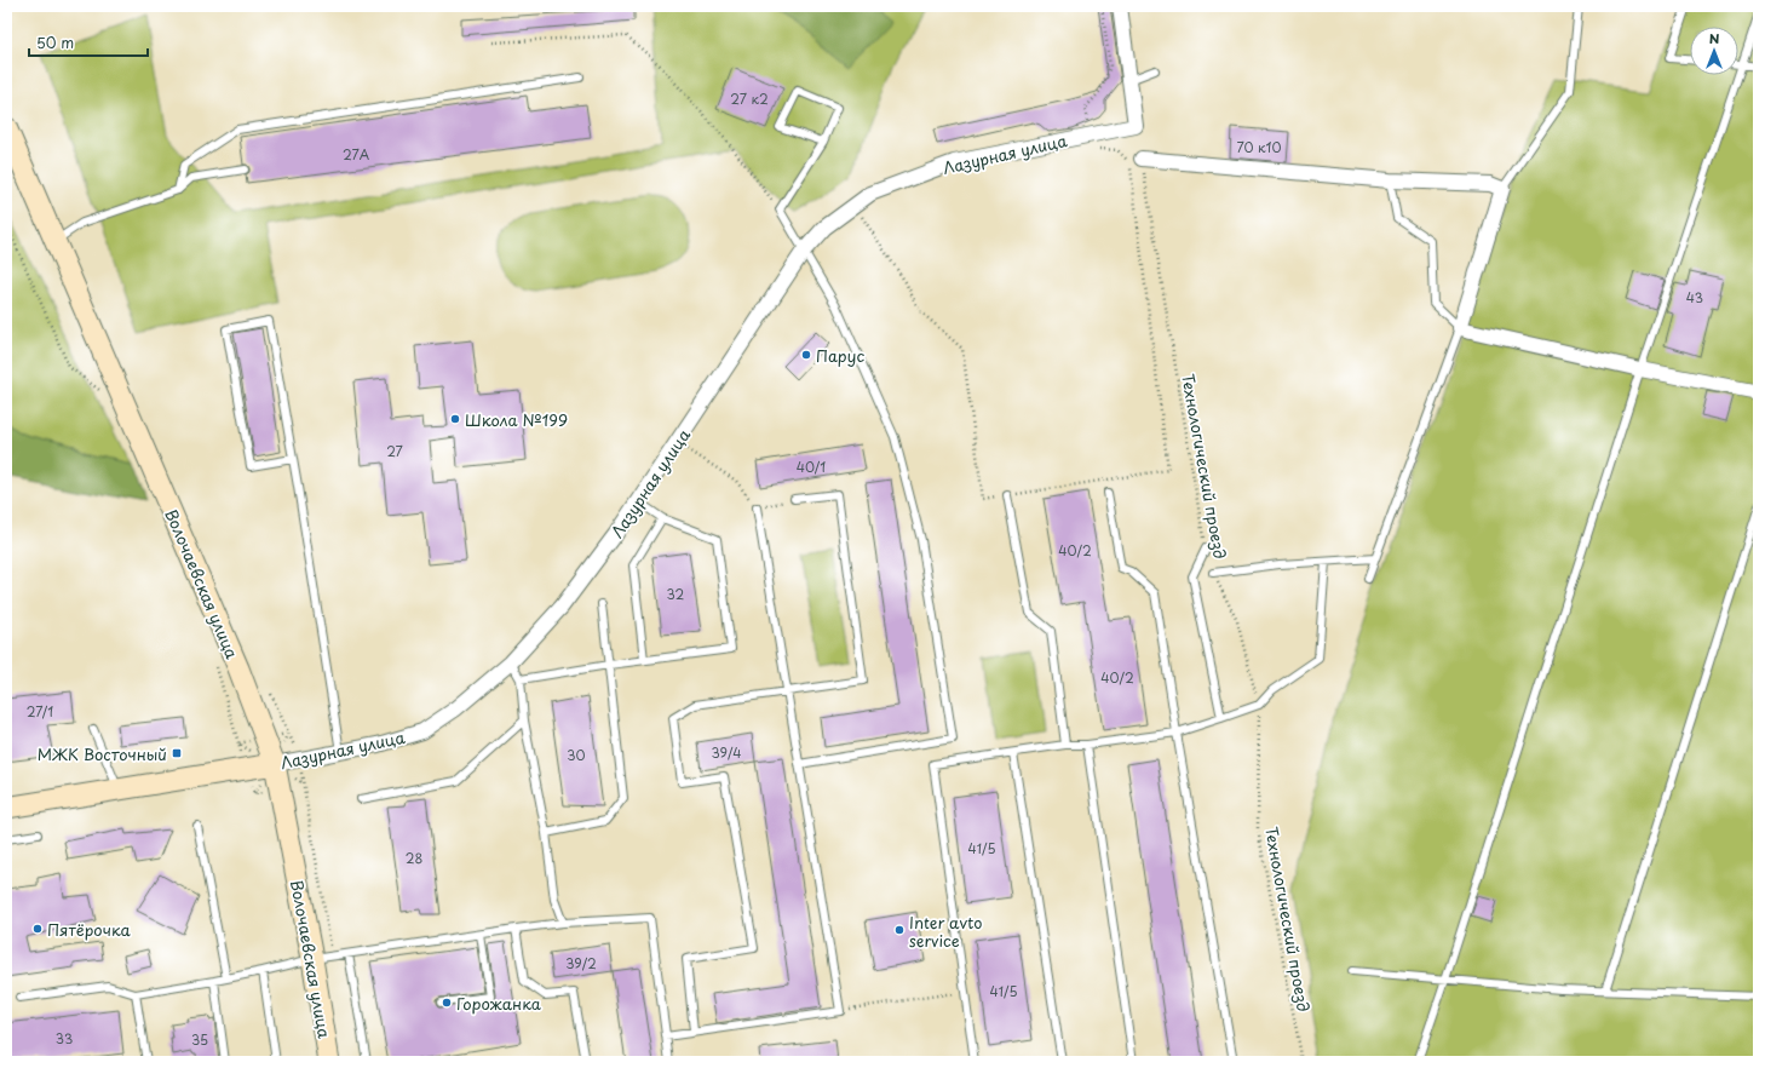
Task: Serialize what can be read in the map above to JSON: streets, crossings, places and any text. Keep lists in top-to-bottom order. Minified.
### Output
{"streets":{"street":["Лазурная улица","Волочаевская улица"],"path":["Технологический проезд"]},"crossings":[["Лазурная улица","Волочаевская улица"]],"places":{"other":["Парус","Школа №199","Пятёрочка","Inter avto service","Горожанка"],"transit":["МЖК Восточный"]},"house_numbers":["27 к2","70 к10","27А","43","27","40/1","40/2","32","40/2","27/1","39/4","30","41/5","28","39/2","41/5","33","35"],"scale_bar":"50 m","north":"top"}
